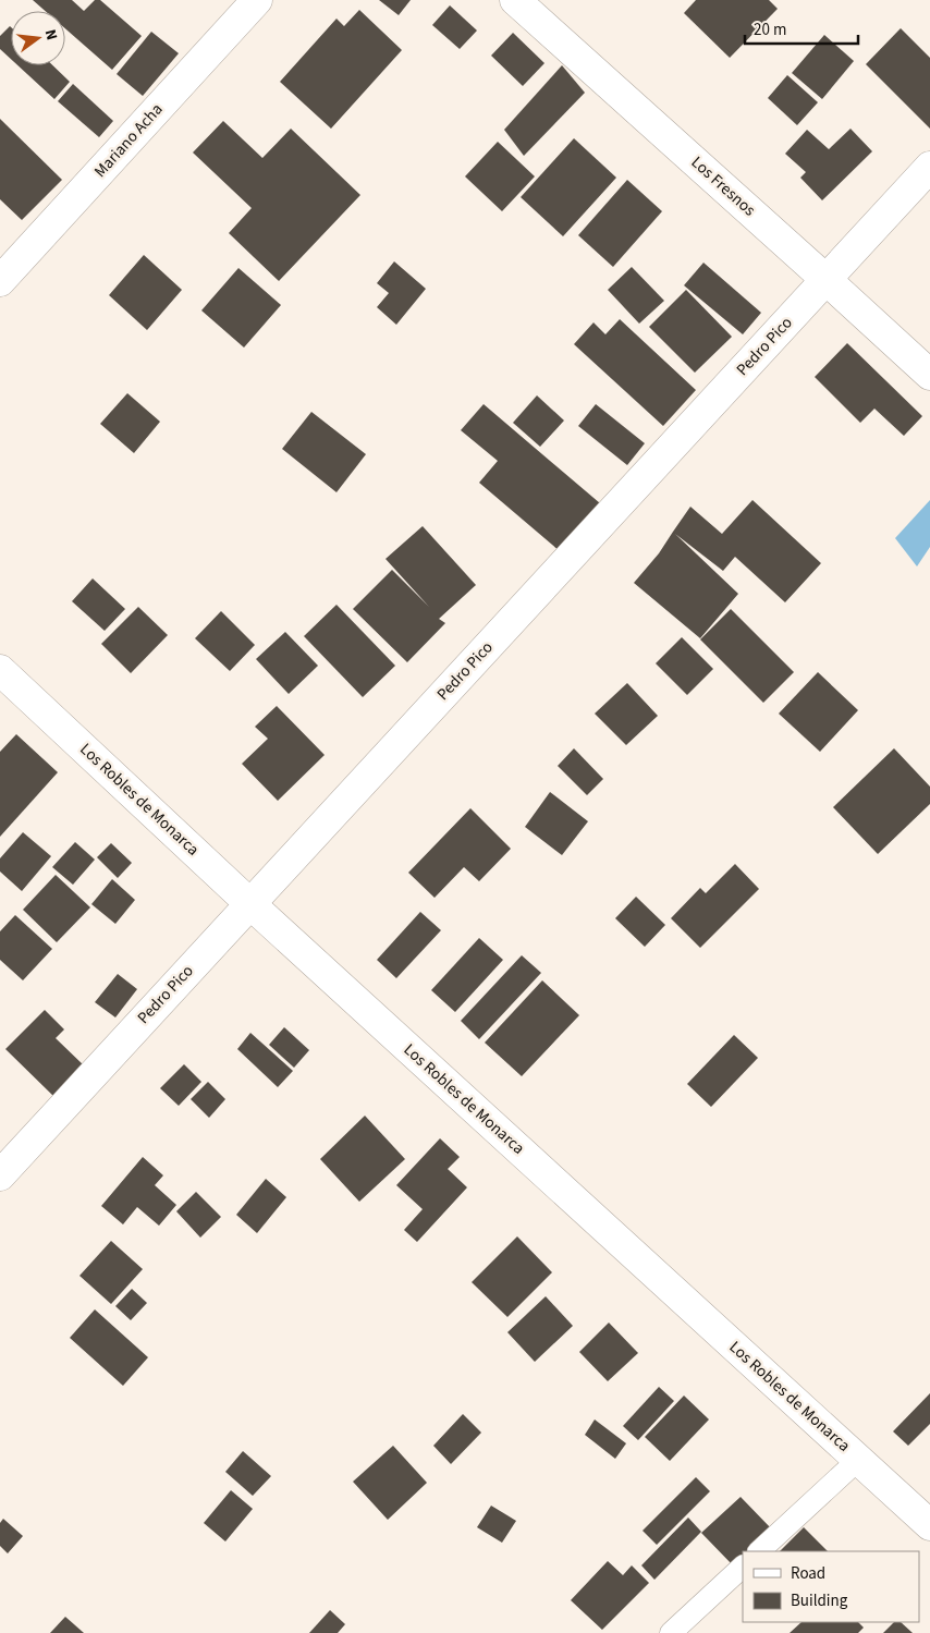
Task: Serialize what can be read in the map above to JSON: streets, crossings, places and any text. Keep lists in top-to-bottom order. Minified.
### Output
{"streets":{"street":["Mariano Acha","Los Fresnos","Pedro Pico","Los Robles de Monarca"]},"crossings":[["Los Fresnos","Pedro Pico"],["Pedro Pico","Los Robles de Monarca"]],"legend":["Road","Building"],"scale_bar":"20 m","north":"right"}
